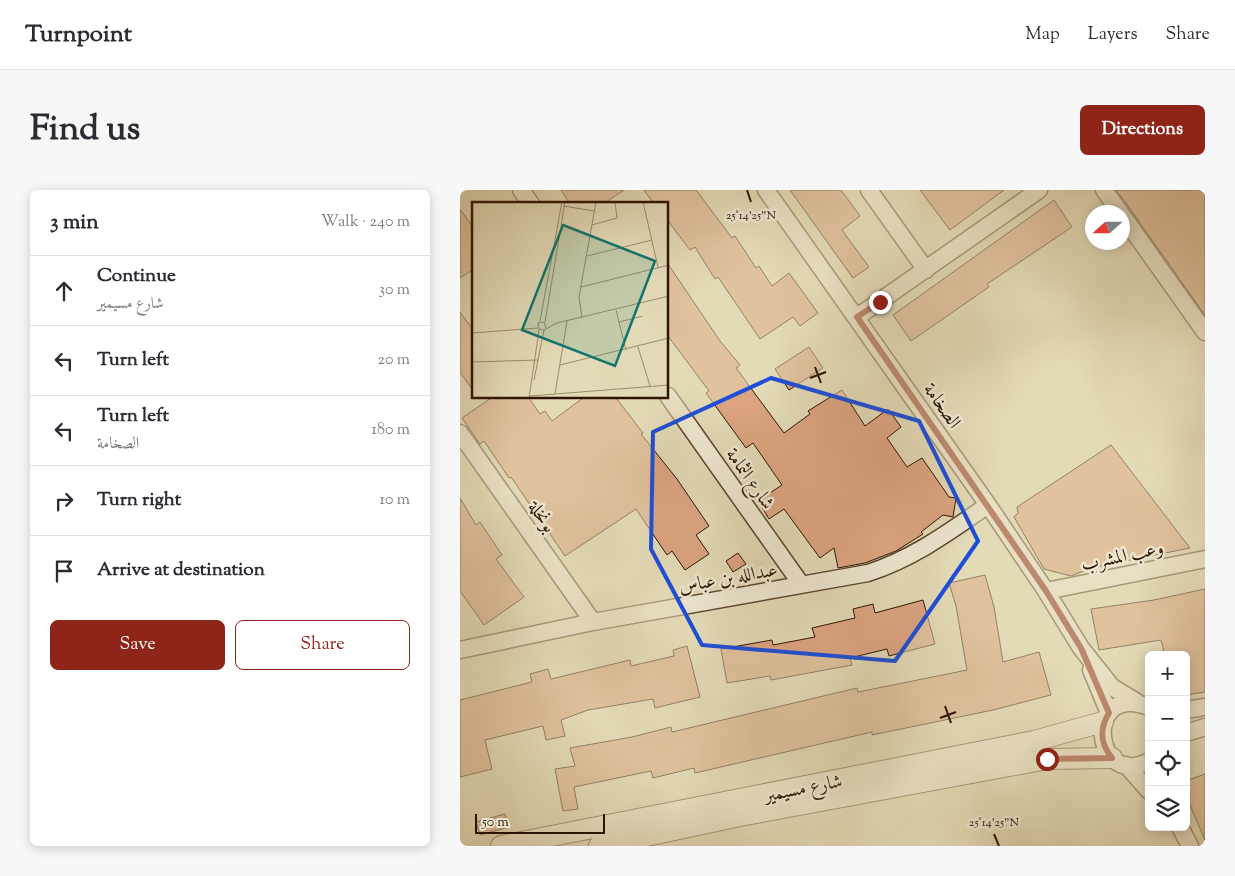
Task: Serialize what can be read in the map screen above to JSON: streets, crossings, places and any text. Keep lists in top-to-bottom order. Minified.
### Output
{"streets":{"street":["الصخامة","شارع الثمامة","بونخلة","وعب المشرب","عبدالله بن عباس","شارع مسيمير"]},"crossings":[["الصخامة","وعب المشرب"],["الصخامة","عبدالله بن عباس"],["الصخامة","شارع مسيمير"],["شارع الثمامة","عبدالله بن عباس"],["بونخلة","عبدالله بن عباس"]],"scale_bar":"50 m","north":"left","page":{"header":"Turnpoint","nav":["Map","Layers","Share"],"title":"Find us","buttons":["Directions",["Save","Share"]],"heading":["3 min","Walk · 240 m"],"list":[["Continue","شارع مسيمير","30 m"],["Turn left","20 m"],["Turn left","الصخامة","180 m"],["Turn right","10 m"],"Arrive at destination"],"map_buttons":["+","−"],"scale":"50 m"},"coordinates":["25°14'25\"N"]}
